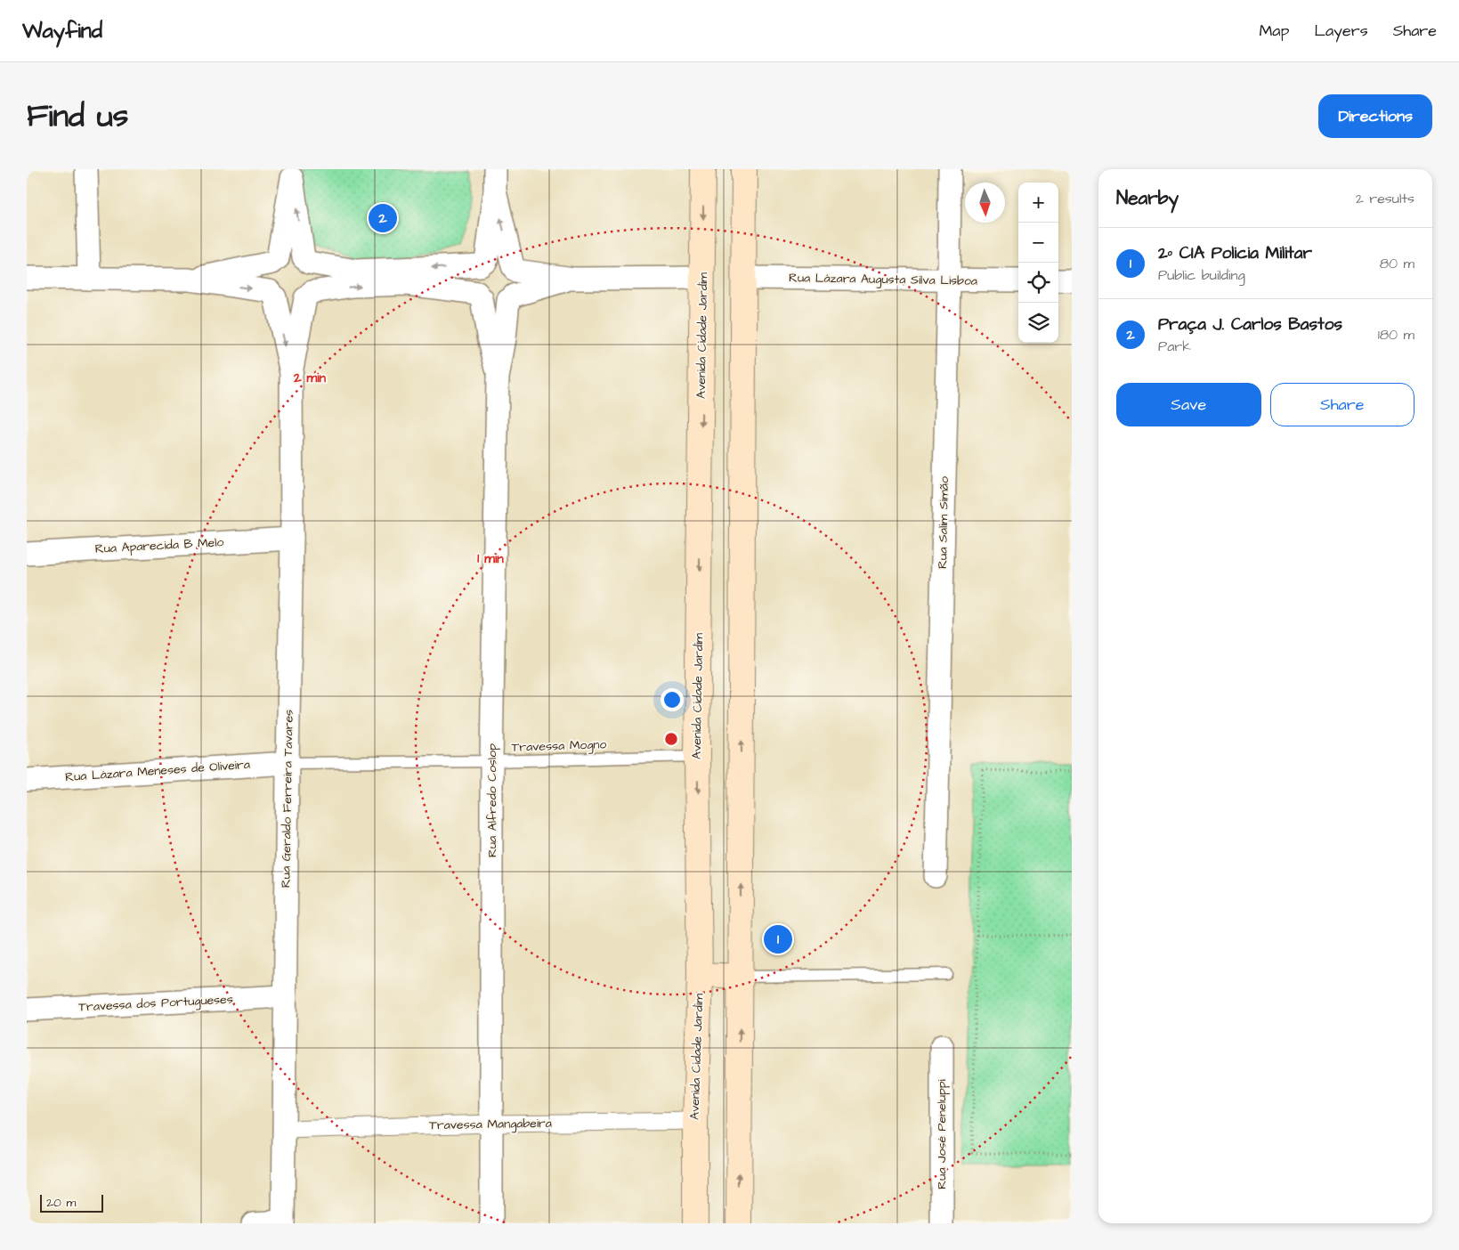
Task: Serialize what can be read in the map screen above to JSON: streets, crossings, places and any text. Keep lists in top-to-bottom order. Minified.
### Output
{"streets":{"main road":["Avenida Cidade Jardim"],"street":["Rua Lázara Augusta Silva Lisboa","Rua Salim Simão","Rua Aparecida B Melo","Rua Lázara Meneses de Oliveira","Rua Geraldo Ferreira Tavares","Rua Alfredo Coslop","Travessa dos Portugueses","Travessa Mangabeira","Rua José Peneluppi"],"lane":["Travessa Mogno"]},"crossings":[["Rua Lázara Augusta Silva Lisboa","Rua Salim Simão"],["Avenida Cidade Jardim","Travessa Mogno"],["Avenida Cidade Jardim","Travessa Mangabeira"],["Rua Aparecida B Melo","Rua Geraldo Ferreira Tavares"],["Travessa Mogno","Rua Lázara Meneses de Oliveira"],["Travessa Mogno","Rua Geraldo Ferreira Tavares"],["Travessa Mogno","Rua Alfredo Coslop"],["Rua Lázara Meneses de Oliveira","Rua Geraldo Ferreira Tavares"],["Rua Geraldo Ferreira Tavares","Travessa dos Portugueses"],["Rua Geraldo Ferreira Tavares","Travessa Mangabeira"],["Rua Alfredo Coslop","Travessa Mangabeira"]],"scale_bar":"20 m","north":"bottom","page":{"header":"Wayfind","nav":["Map","Layers","Share"],"title":"Find us","buttons":["Directions",["Save","Share"]],"heading":["Nearby","2 results"],"map_buttons":["+","−"],"pins":["2","1"],"list":[{"mark":"1","name":"2º CIA Policia Militar","note":"Public building","value":"80 m"},{"mark":"2","name":"Praça J. Carlos Bastos","note":"Park","value":"180 m"}],"scale":"20 m"},"rings":["2 min","1 min"]}
